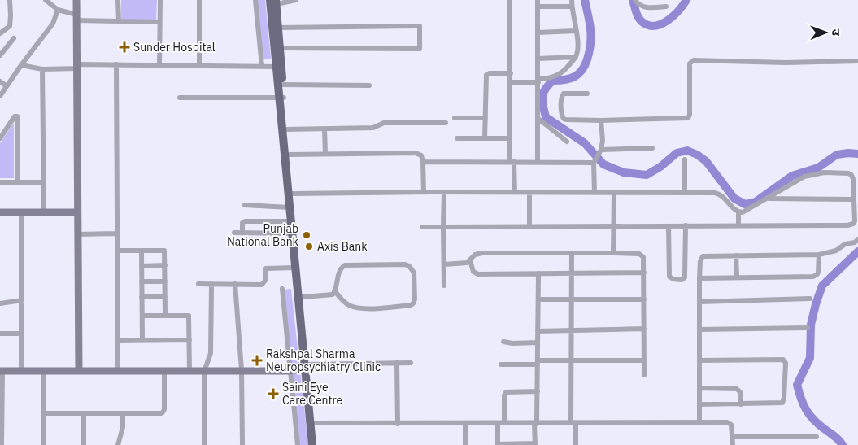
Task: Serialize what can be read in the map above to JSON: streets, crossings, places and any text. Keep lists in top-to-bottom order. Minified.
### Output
{"places":{"health":["Sunder Hospital","Rakshpal Sharma Neuropsychiatry Clinic","Saini Eye Care Centre"],"other":["Punjab National Bank","Axis Bank"]},"north":"right"}
